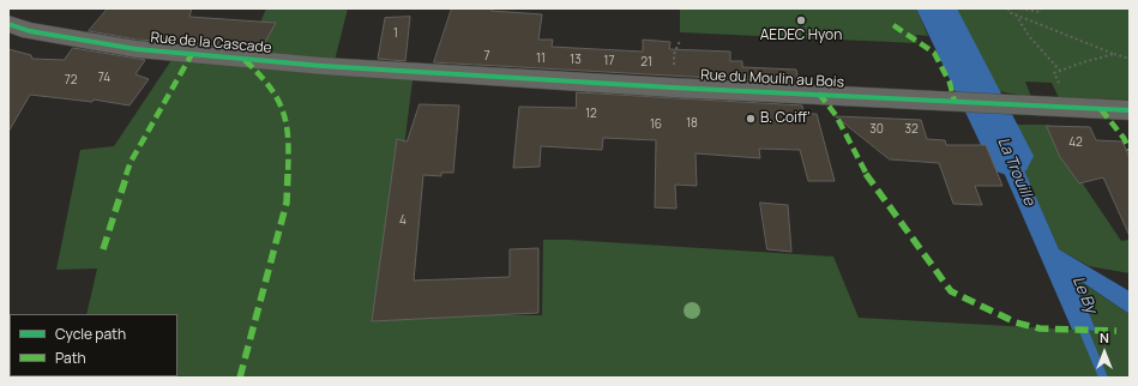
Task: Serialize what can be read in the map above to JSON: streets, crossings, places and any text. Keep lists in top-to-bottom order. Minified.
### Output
{"streets":{"street":["Rue de la Cascade","Rue du Moulin au Bois"]},"crossings":[["Rue de la Cascade","Rue du Moulin au Bois"]],"water":["La Trouille","Le By"],"places":["AEDEC Hyon","B. Coiff'"],"house_numbers":["1","7","11","13","17","21","74","72","12","18","16","30","32","42","4"],"legend":["Cycle path","Path"],"north":"top"}
